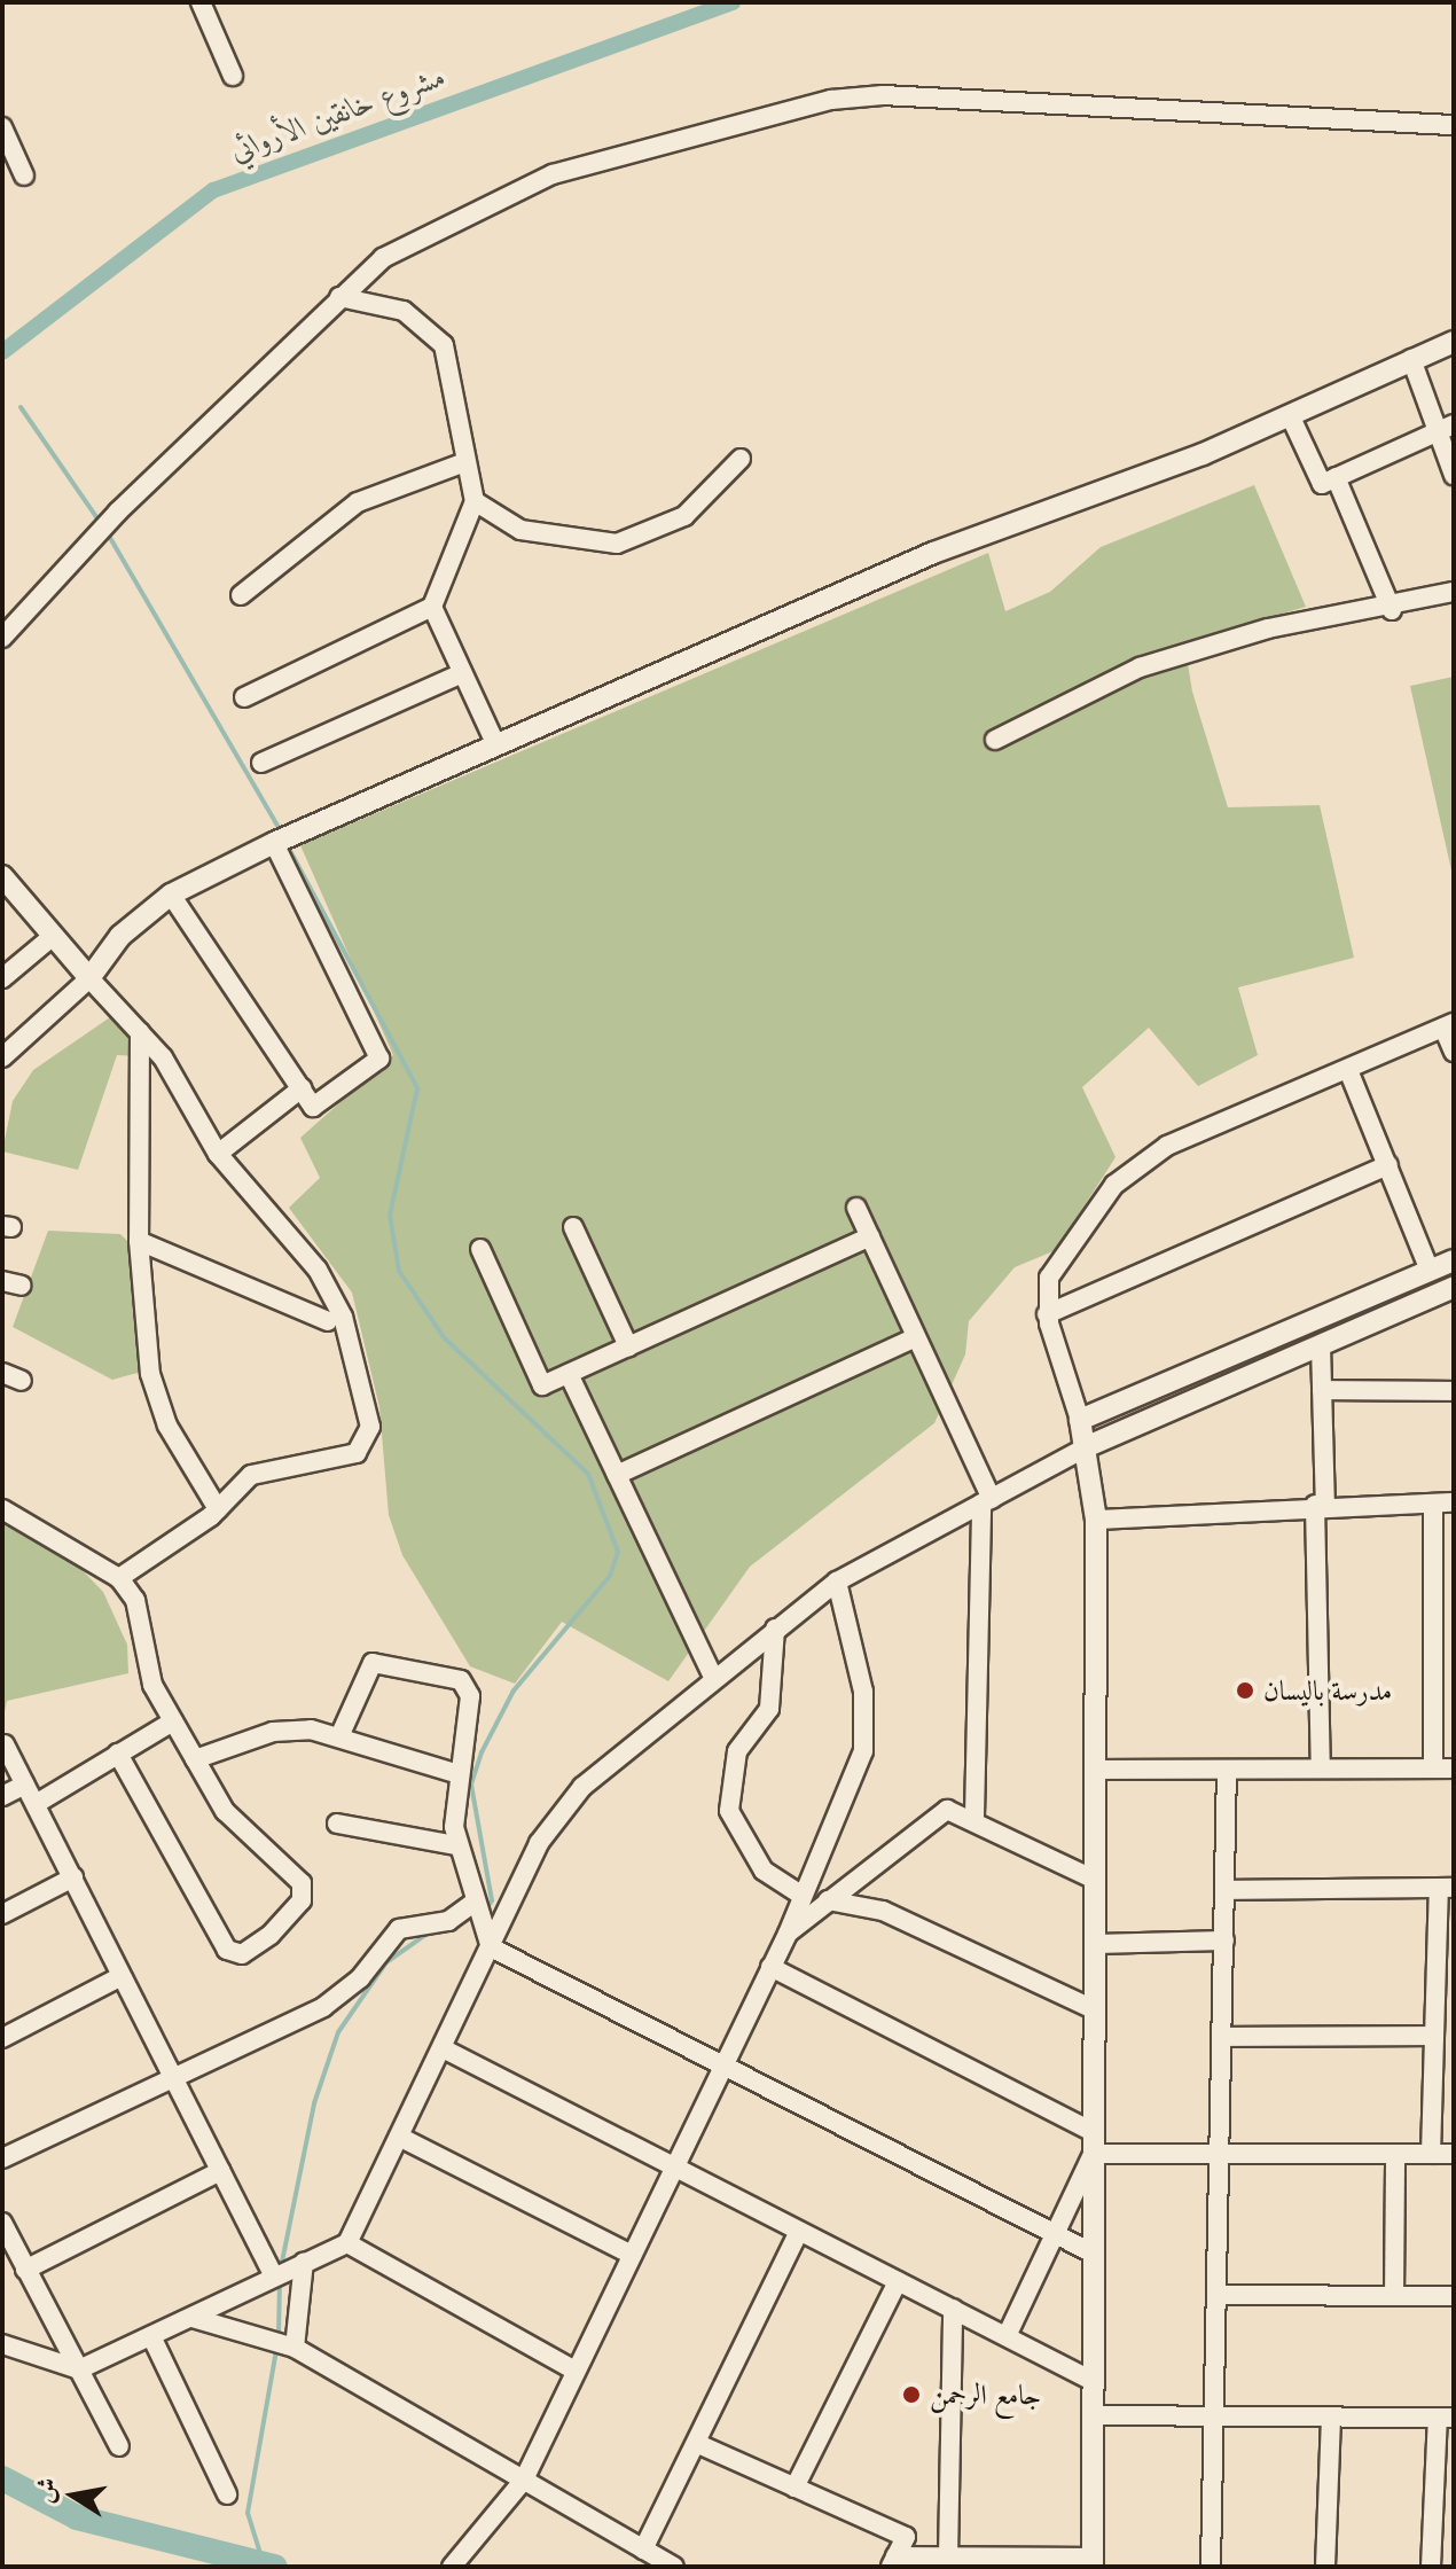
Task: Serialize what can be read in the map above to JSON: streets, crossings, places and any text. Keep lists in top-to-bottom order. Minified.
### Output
{"water":["مشروع خانقين الأروائي"],"places":["مدرسة بالیسان","جامع الرحمن"],"north":"left"}
